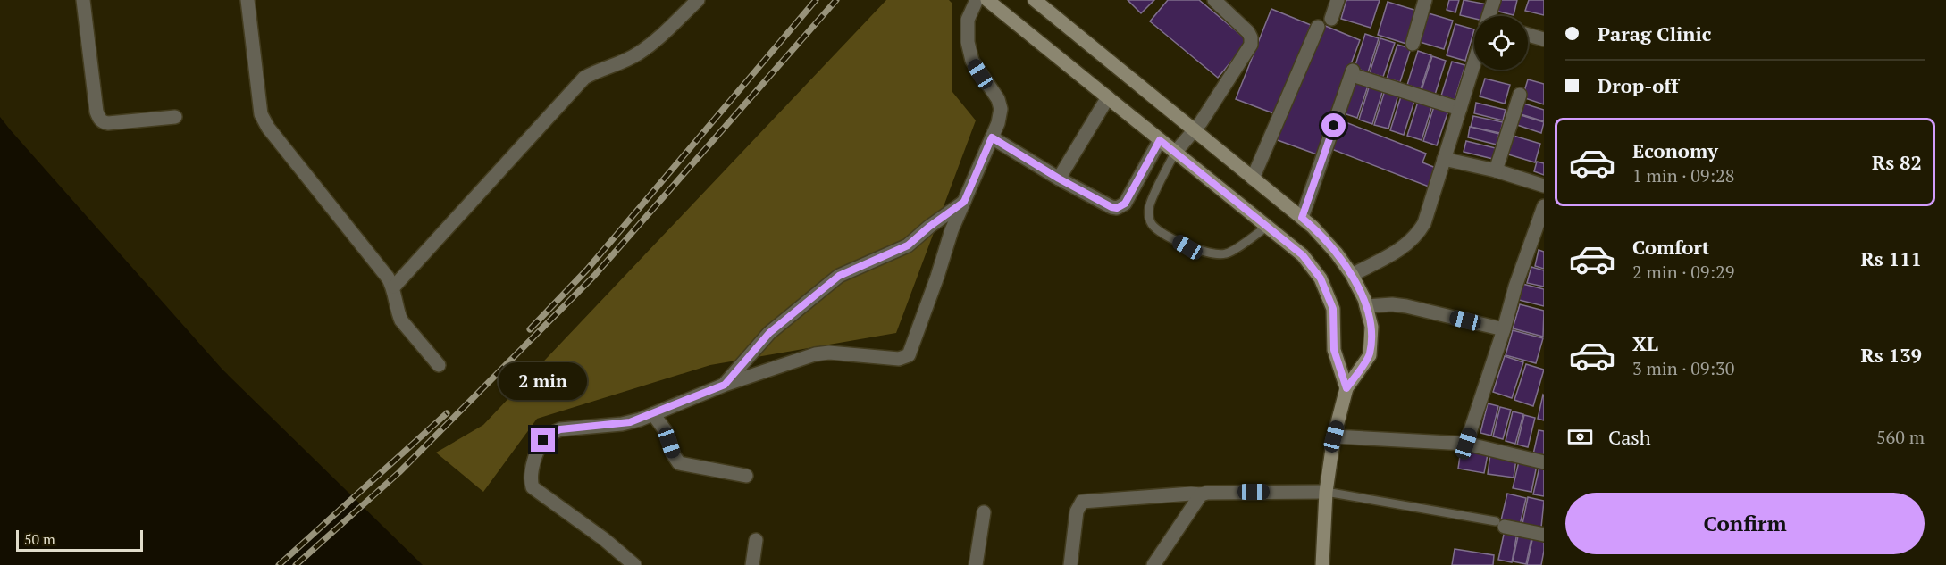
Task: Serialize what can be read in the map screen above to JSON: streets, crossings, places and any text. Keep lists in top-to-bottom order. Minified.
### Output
{"scale_bar":"50 m","page":{"banner":["Parag Clinic","Drop-off"],"list":[{"name":"Economy","note":"1 min · 09:28","value":"Rs 82"},{"name":"Comfort","note":"2 min · 09:29","value":"Rs 111"},{"name":"XL","note":"3 min · 09:30","value":"Rs 139"}],"bubble":"2 min","pay":["Cash","560 m"],"buttons":"Confirm","scale":"50 m"}}
